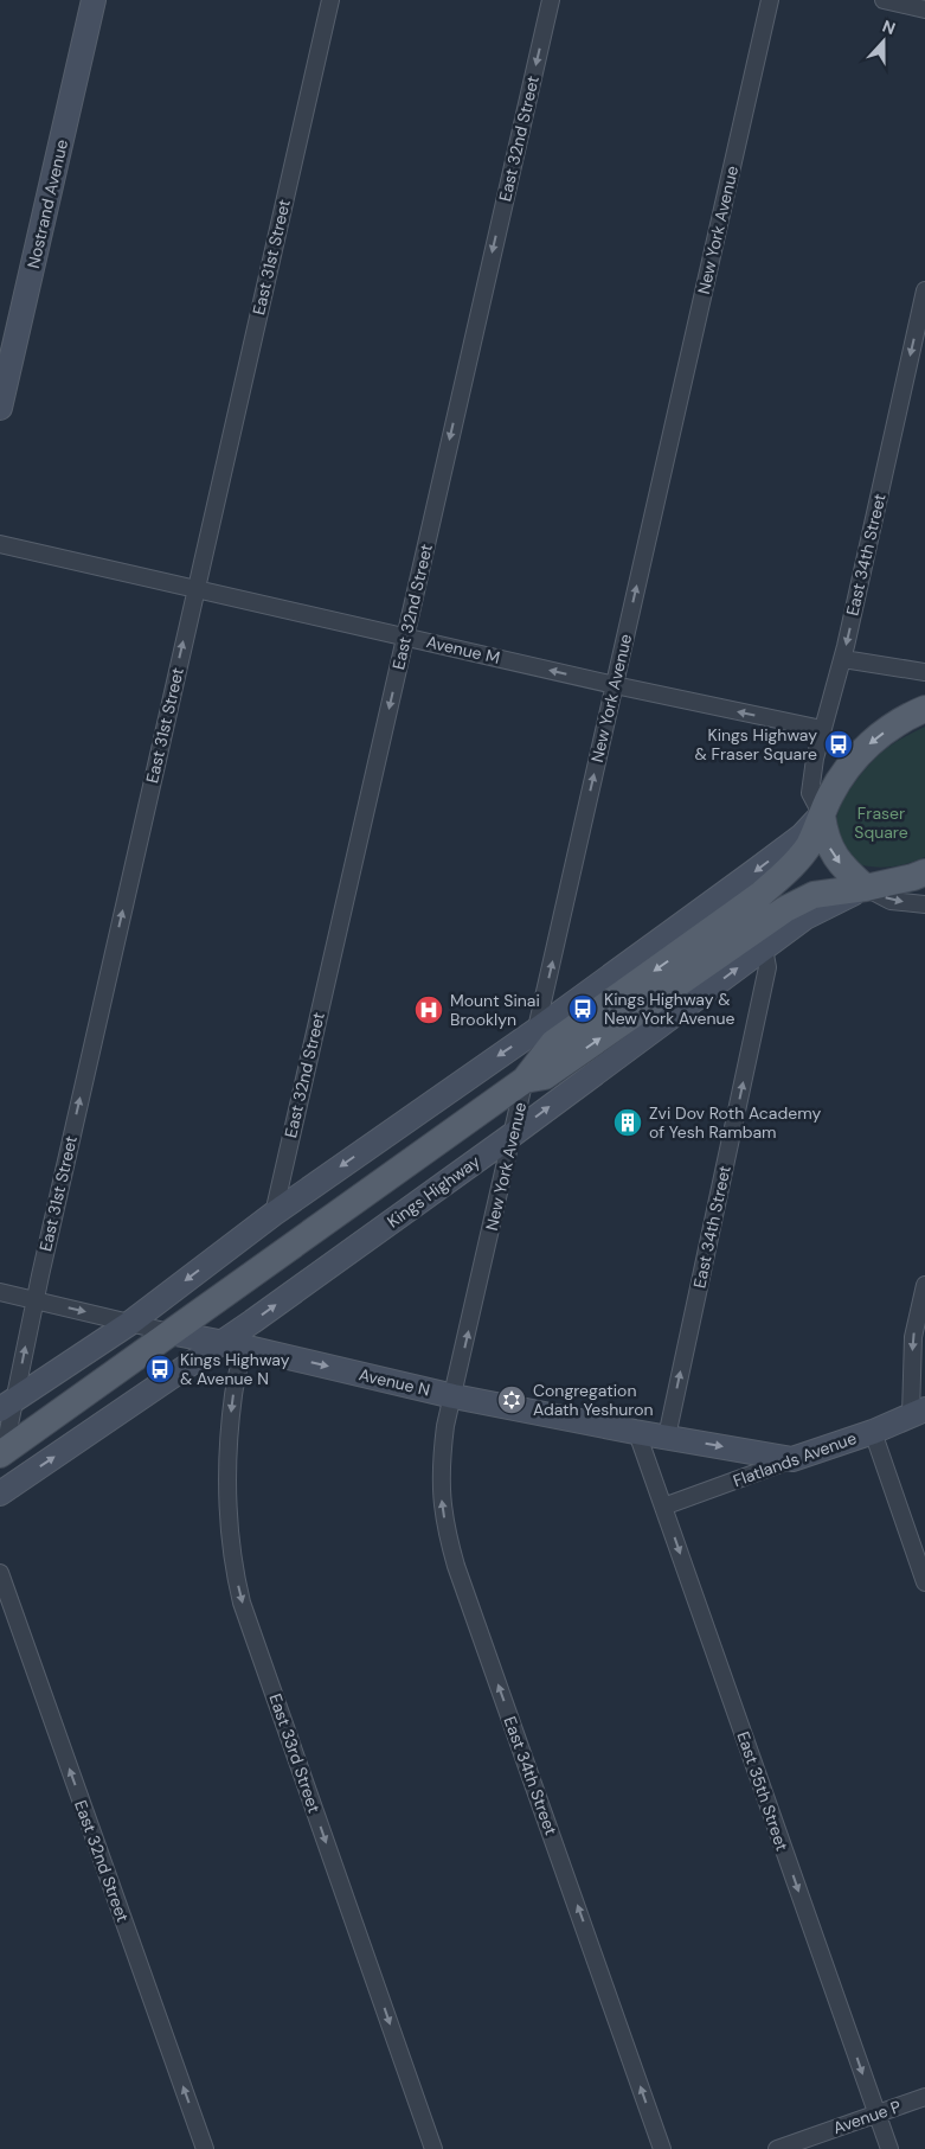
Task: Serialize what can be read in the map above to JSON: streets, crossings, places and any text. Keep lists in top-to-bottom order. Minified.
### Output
{"streets":{"main road":["Kings Highway"],"street":["East 32nd Street","Nostrand Avenue","New York Avenue","East 31st Street","East 34th Street","Avenue M","Avenue N","Flatlands Avenue","East 33rd Street","East 35th Street","Avenue P"]},"crossings":[["East 32nd Street","Avenue M"],["East 32nd Street","Kings Highway"],["New York Avenue","East 34th Street"],["New York Avenue","Avenue M"],["New York Avenue","Kings Highway"],["New York Avenue","Avenue N"],["East 31st Street","Avenue M"],["East 31st Street","Kings Highway"],["East 31st Street","Avenue N"],["East 34th Street","Avenue M"],["East 34th Street","Kings Highway"],["East 34th Street","Avenue N"],["Kings Highway","Avenue N"],["Kings Highway","East 33rd Street"],["Avenue N","Flatlands Avenue"],["Avenue N","East 33rd Street"],["Avenue N","East 35th Street"],["Flatlands Avenue","East 35th Street"],["East 35th Street","Avenue P"]],"one_way":["New York Avenue","East 31st Street","Avenue M","Avenue N","East 33rd Street","East 35th Street"],"parks":["Fraser Square"],"places":{"bus stop":["Kings Highway & Fraser Square","Kings Highway & New York Avenue","Kings Highway & Avenue N"],"hospital":["Mount Sinai Brooklyn"],"building":["Zvi Dov Roth Academy of Yesh Rambam"],"synagogue":["Congregation Adath Yeshuron"]},"north":"top"}
